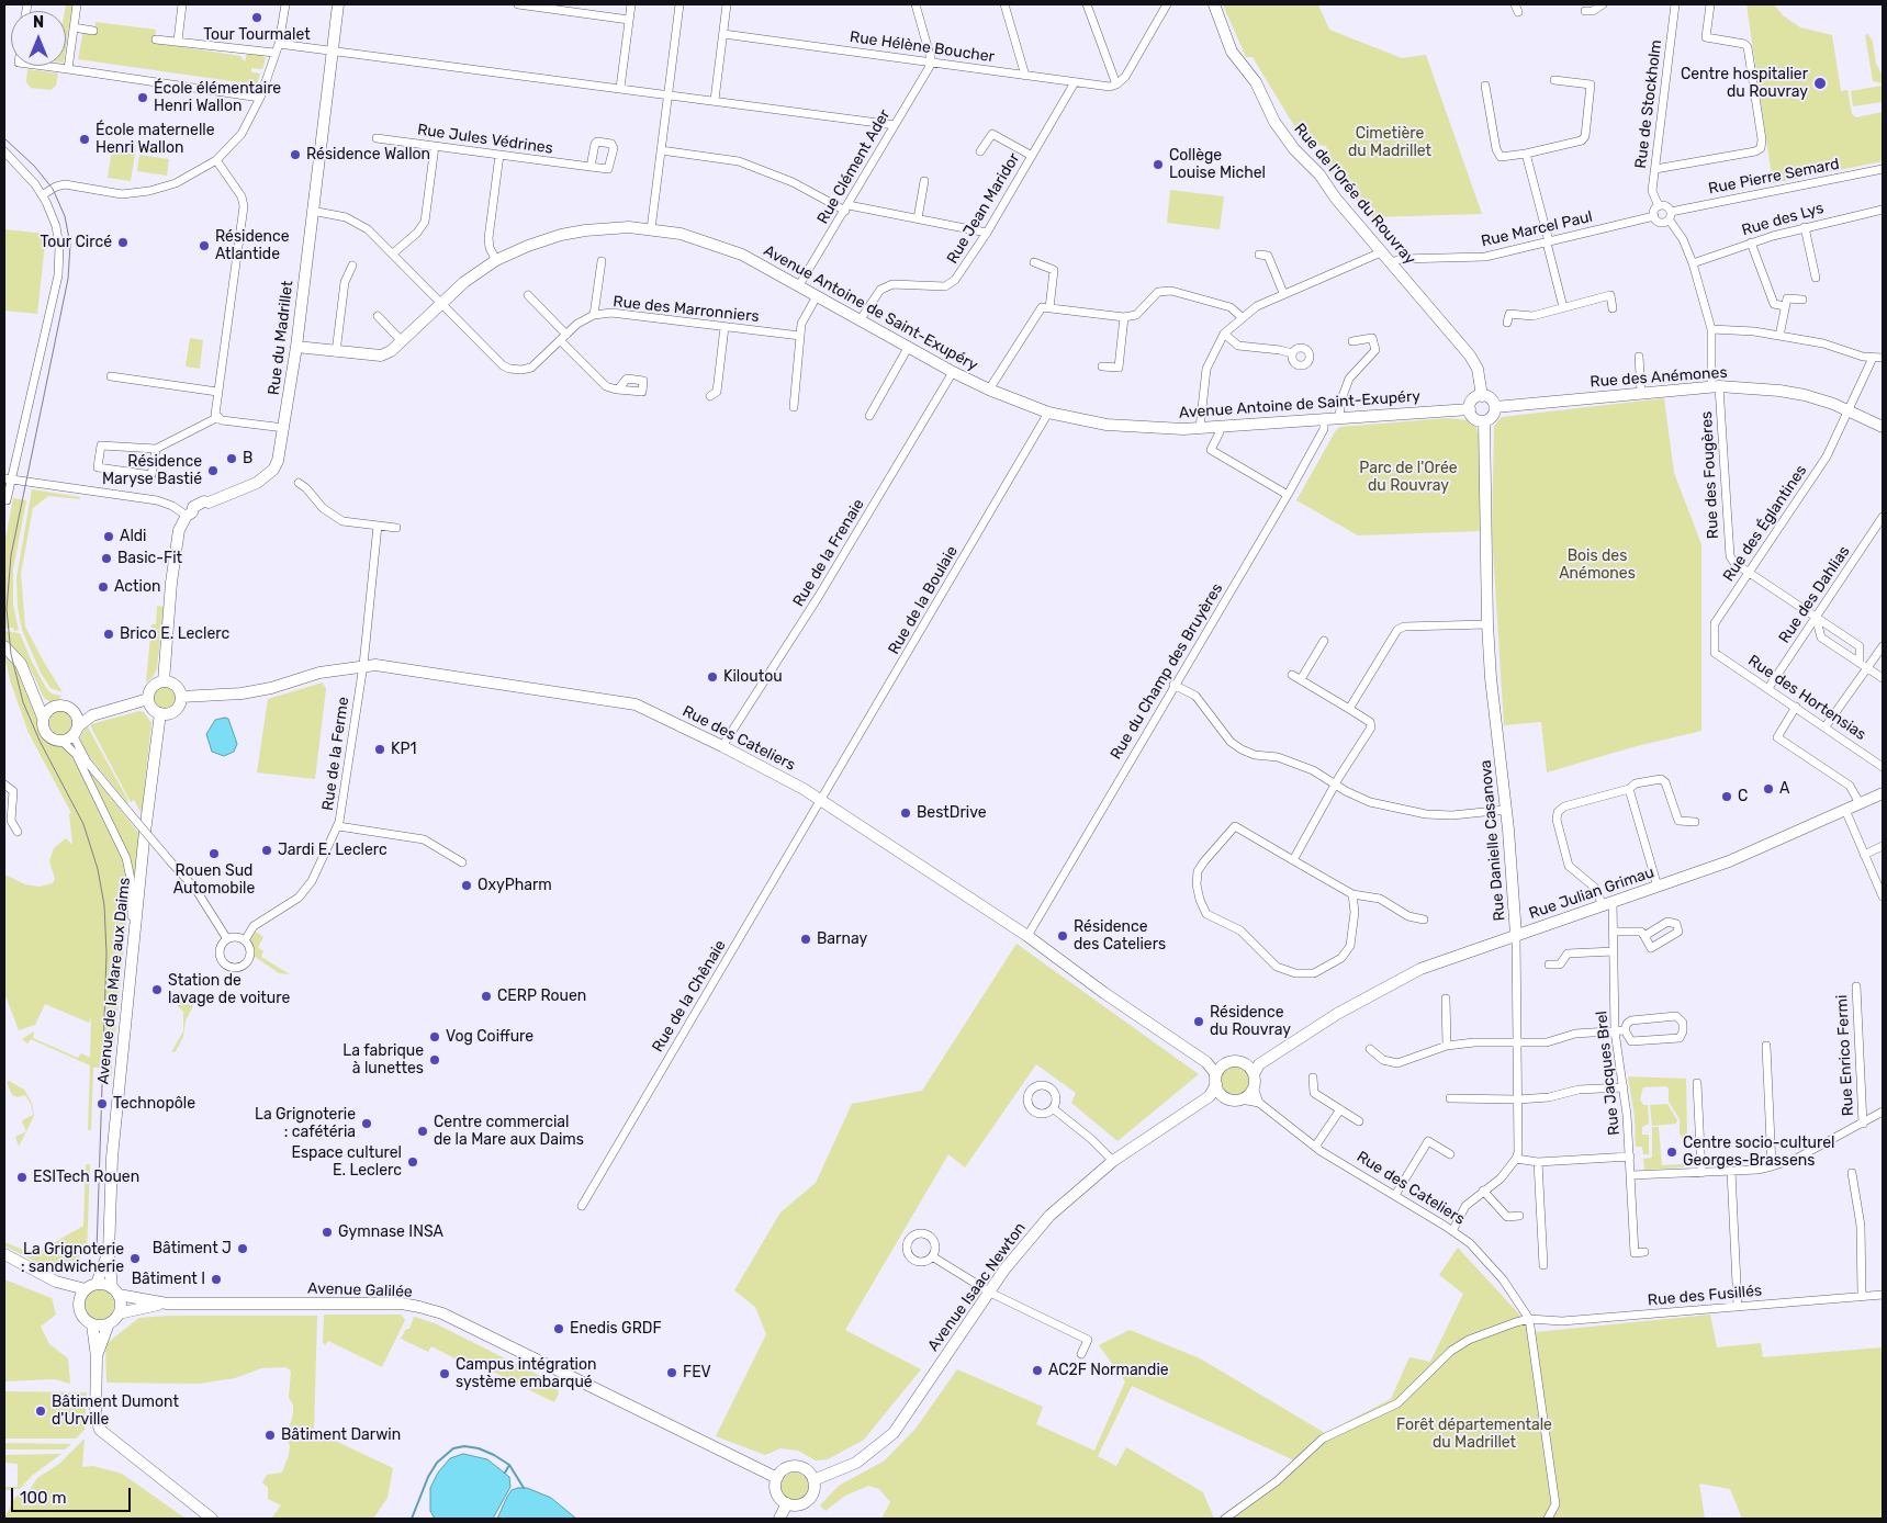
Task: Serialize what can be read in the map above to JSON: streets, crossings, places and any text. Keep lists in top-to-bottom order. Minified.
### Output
{"streets":{"street":["Rue Hélène Boucher","Rue de Stockholm","Rue Jules Védrines","Rue Clément Ader","Rue Pierre Semard","Rue de l'Orée du Rouvray","Rue Jean Maridor","Rue des Lys","Rue Marcel Paul","Avenue Antoine de Saint-Exupéry","Rue des Marronniers","Rue du Madrillet","Rue des Anémones","Rue des Fougères","Rue des Églantines","Rue de la Frenaie","Rue des Dahlias","Rue de la Boulaie","Rue du Champ des Bruyères","Rue des Hortensias","Rue des Cateliers","Rue de la Ferme","Rue Danielle Casanova","Rue Julian Grimau","Avenue de la Mare aux Daims","Rue de la Chênaie","Rue Enrico Fermi","Rue Jacques Brel","Avenue Isaac Newton","Avenue Galilée","Rue des Fusillés"]},"crossings":[["Rue Hélène Boucher","Rue Clément Ader"],["Rue Hélène Boucher","Rue Jean Maridor"],["Rue de Stockholm","Rue Pierre Semard"],["Rue de Stockholm","Rue Marcel Paul"],["Rue Clément Ader","Avenue Antoine de Saint-Exupéry"],["Rue Pierre Semard","Rue Marcel Paul"],["Rue de l'Orée du Rouvray","Rue Marcel Paul"],["Rue de l'Orée du Rouvray","Avenue Antoine de Saint-Exupéry"],["Rue de l'Orée du Rouvray","Rue des Anémones"],["Rue de l'Orée du Rouvray","Rue Danielle Casanova"],["Rue Jean Maridor","Avenue Antoine de Saint-Exupéry"],["Avenue Antoine de Saint-Exupéry","Rue des Marronniers"],["Avenue Antoine de Saint-Exupéry","Rue du Madrillet"],["Avenue Antoine de Saint-Exupéry","Rue des Anémones"],["Avenue Antoine de Saint-Exupéry","Rue de la Frenaie"],["Avenue Antoine de Saint-Exupéry","Rue de la Boulaie"],["Avenue Antoine de Saint-Exupéry","Rue du Champ des Bruyères"],["Avenue Antoine de Saint-Exupéry","Rue Danielle Casanova"],["Rue des Marronniers","Rue du Madrillet"],["Rue des Anémones","Rue des Fougères"],["Rue des Anémones","Rue des Églantines"],["Rue des Anémones","Rue Danielle Casanova"],["Rue des Fougères","Rue des Églantines"],["Rue des Fougères","Rue des Dahlias"],["Rue des Églantines","Rue des Hortensias"],["Rue de la Frenaie","Rue des Cateliers"],["Rue des Dahlias","Rue des Hortensias"],["Rue de la Boulaie","Rue des Cateliers"],["Rue de la Boulaie","Rue de la Chênaie"],["Rue du Champ des Bruyères","Rue des Cateliers"],["Rue des Cateliers","Rue de la Ferme"],["Rue des Cateliers","Rue Julian Grimau"],["Rue des Cateliers","Avenue de la Mare aux Daims"],["Rue des Cateliers","Rue de la Chênaie"],["Rue des Cateliers","Avenue Isaac Newton"],["Rue des Cateliers","Rue des Fusillés"],["Rue Danielle Casanova","Rue Julian Grimau"],["Rue Julian Grimau","Rue Jacques Brel"],["Rue Julian Grimau","Avenue Isaac Newton"],["Avenue de la Mare aux Daims","Avenue Galilée"],["Avenue Isaac Newton","Avenue Galilée"]],"parks":["Cimetière du Madrillet","Parc de l'Orée du Rouvray","Bois des Anémones","Forêt départementale du Madrillet"],"places":["Tour Tourmalet","Centre hospitalier du Rouvray","École élémentaire Henri Wallon","École maternelle Henri Wallon","Résidence Wallon","Collège Louise Michel","Tour Circé","Résidence Atlantide","B","Résidence Maryse Bastié","Aldi","Basic-Fit","Action","Brico E. Leclerc","Kiloutou","KP1","A","C","BestDrive","Jardi E. Leclerc","Rouen Sud Automobile","OxyPharm","Résidence des Cateliers","Barnay","Station de lavage de voiture","CERP Rouen","Résidence du Rouvray","Vog Coiffure","La fabrique à lunettes","Technopôle","La Grignoterie : cafétéria","Centre commercial de la Mare aux Daims","Centre socio-culturel Georges-Brassens","Espace culturel E. Leclerc","ESITech Rouen","Gymnase INSA","Bâtiment J","La Grignoterie : sandwicherie","Bâtiment I","Enedis GRDF","AC2F Normandie","FEV","Campus intégration système embarqué","Bâtiment Dumont d'Urville","Bâtiment Darwin"],"scale_bar":"100 m","north":"top"}
